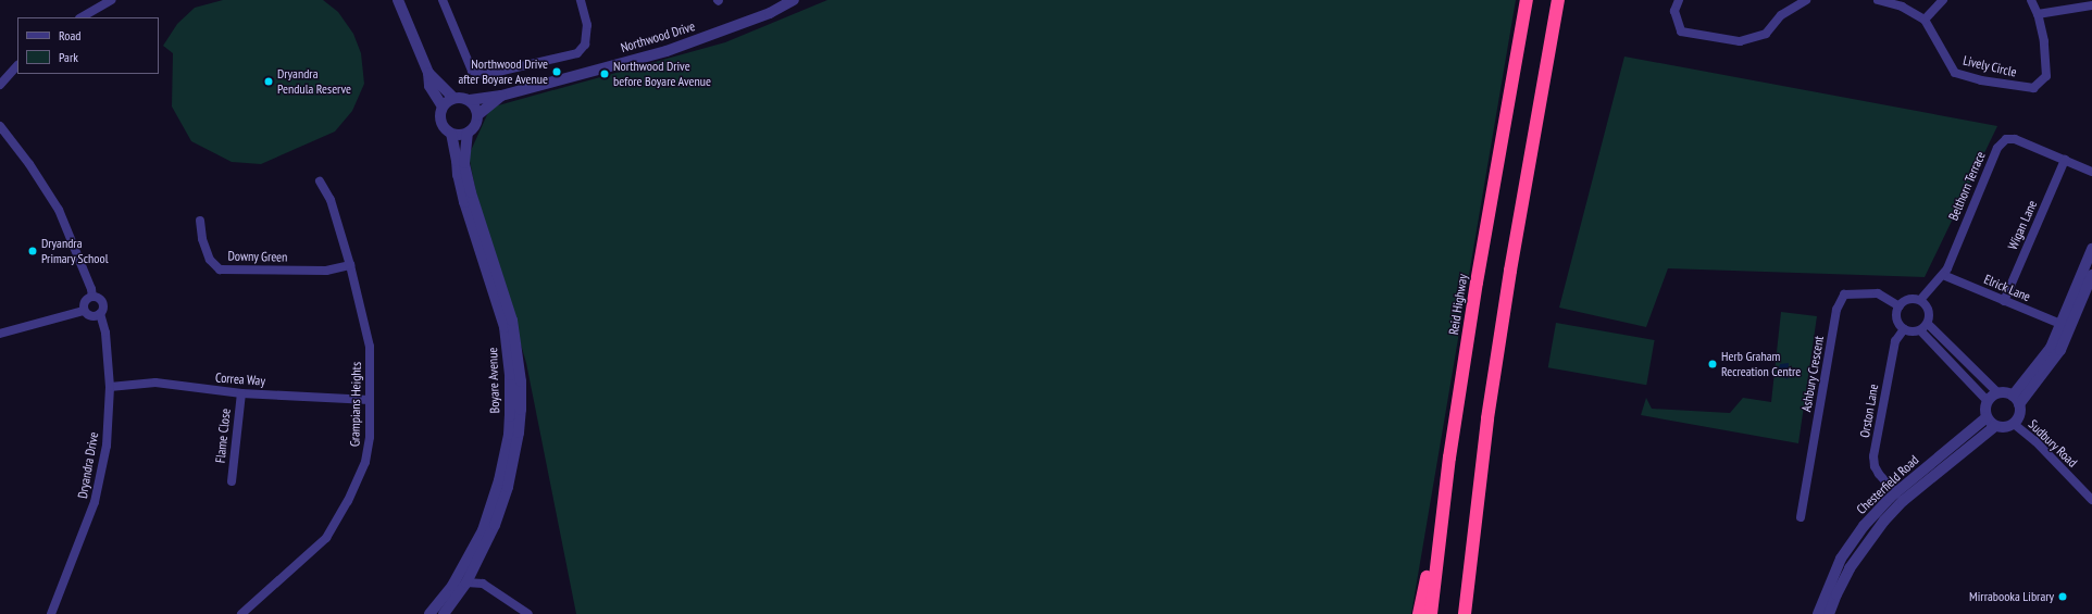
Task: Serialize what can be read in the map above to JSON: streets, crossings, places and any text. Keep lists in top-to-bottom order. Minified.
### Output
{"streets":{"highway":["Reid Highway"],"street":["Northwood Drive","Lively Circle","Belthorn Terrace","Wigan Lane","Downy Green","Elrick Lane","Ashbury Crescent","Correa Way","Boyare Avenue","Grampians Heights","Orston Lane","Flame Close","Sudbury Road","Dryandra Drive","Chesterfield Road"]},"crossings":[["Northwood Drive","Boyare Avenue"],["Belthorn Terrace","Wigan Lane"],["Belthorn Terrace","Elrick Lane"],["Belthorn Terrace","Ashbury Crescent"],["Belthorn Terrace","Orston Lane"],["Wigan Lane","Elrick Lane"],["Downy Green","Grampians Heights"],["Ashbury Crescent","Orston Lane"],["Correa Way","Grampians Heights"],["Correa Way","Flame Close"],["Correa Way","Dryandra Drive"],["Orston Lane","Chesterfield Road"],["Sudbury Road","Chesterfield Road"]],"places":["Northwood Drive after Boyare Avenue","Northwood Drive before Boyare Avenue","Dryandra Pendula Reserve","Dryandra Primary School","Herb Graham Recreation Centre","Mirrabooka Library"],"legend":["Road","Park"]}
